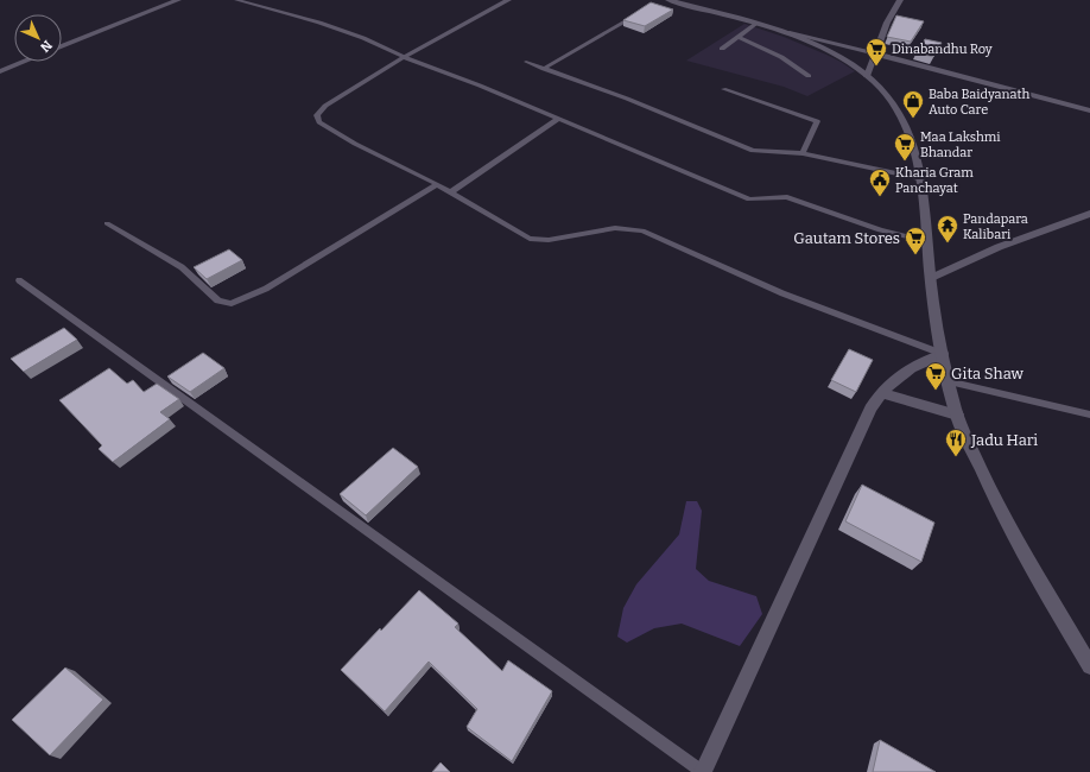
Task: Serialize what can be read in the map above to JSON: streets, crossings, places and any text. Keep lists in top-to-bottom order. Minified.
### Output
{"places":{"supermarket":["Dinabandhu Roy","Maa Lakshmi Bhandar","Gautam Stores","Gita Shaw"],"shop":["Baba Baidyanath Auto Care"],"public building":["Kharia Gram Panchayat"],"temple":["Pandapara Kalibari"],"restaurant":["Jadu Hari"]},"north":"bottom right"}
